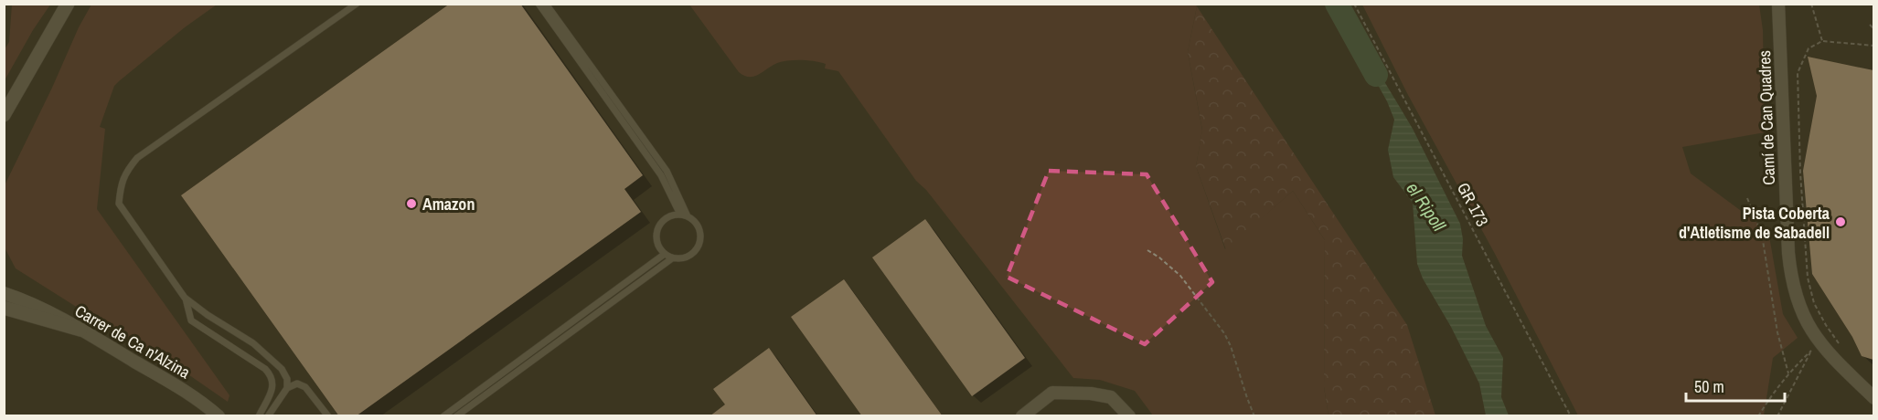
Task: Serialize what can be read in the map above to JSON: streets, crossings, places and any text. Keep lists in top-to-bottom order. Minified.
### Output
{"streets":{"street":["Camí de Can Quadres","Carrer de Ca n'Alzina"],"path":["GR 173"]},"water":["el Ripoll"],"places":["Amazon","Pista Coberta d'Atletisme de Sabadell"],"scale_bar":"50 m"}
